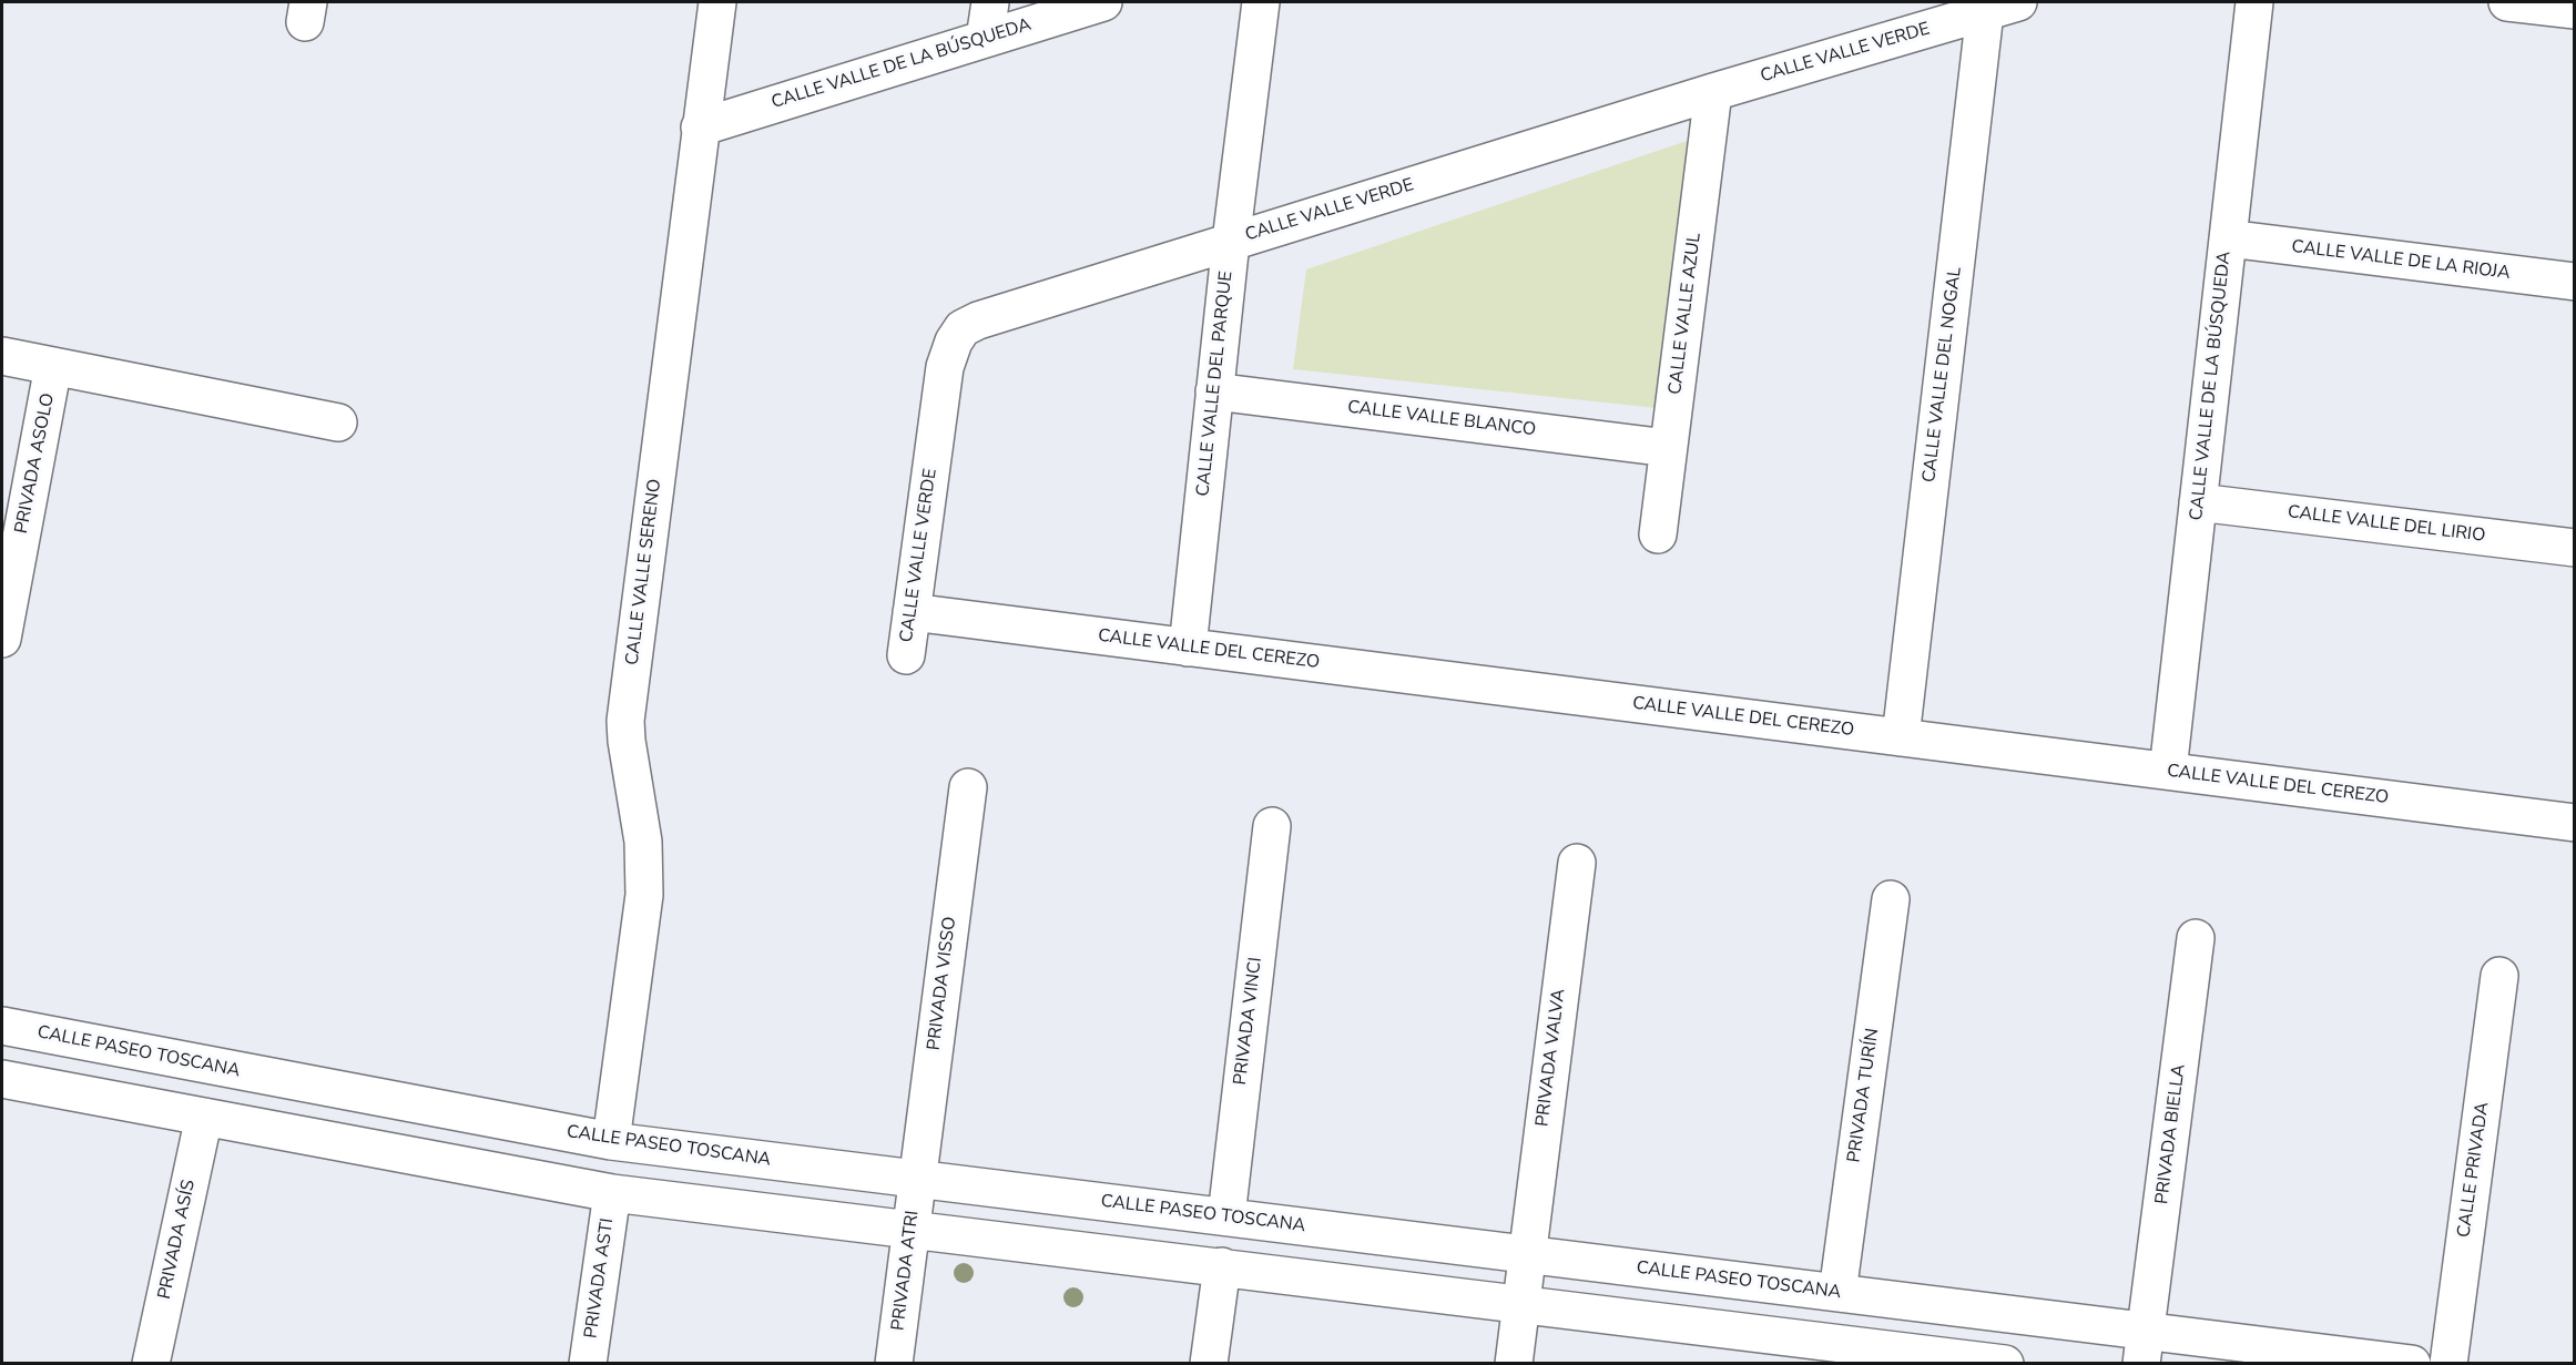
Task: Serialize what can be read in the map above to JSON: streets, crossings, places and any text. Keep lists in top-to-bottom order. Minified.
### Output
{"streets":{"street":["CALLE VALLE VERDE","CALLE VALLE DE LA BÚSQUEDA","CALLE VALLE DE LA RIOJA","CALLE VALLE AZUL","CALLE VALLE DEL NOGAL","CALLE VALLE DEL PARQUE","CALLE VALLE BLANCO","PRIVADA ASOLO","CALLE VALLE DEL LIRIO","CALLE VALLE SERENO","CALLE VALLE DEL CEREZO","PRIVADA VISSO","PRIVADA VINCI","CALLE PASEO TOSCANA","PRIVADA VALVA","PRIVADA TURÍN","PRIVADA BIELLA","CALLE PRIVADA","PRIVADA ASÍS","PRIVADA ATRI","PRIVADA ASTI"]},"crossings":[["CALLE VALLE VERDE","CALLE VALLE AZUL"],["CALLE VALLE VERDE","CALLE VALLE DEL NOGAL"],["CALLE VALLE VERDE","CALLE VALLE DEL PARQUE"],["CALLE VALLE VERDE","CALLE VALLE DEL CEREZO"],["CALLE VALLE DE LA BÚSQUEDA","CALLE VALLE DE LA RIOJA"],["CALLE VALLE DE LA BÚSQUEDA","CALLE VALLE DEL LIRIO"],["CALLE VALLE DE LA BÚSQUEDA","CALLE VALLE SERENO"],["CALLE VALLE DE LA BÚSQUEDA","CALLE VALLE DEL CEREZO"],["CALLE VALLE AZUL","CALLE VALLE BLANCO"],["CALLE VALLE DEL NOGAL","CALLE VALLE DEL CEREZO"],["CALLE VALLE DEL PARQUE","CALLE VALLE BLANCO"],["CALLE VALLE DEL PARQUE","CALLE VALLE DEL CEREZO"],["CALLE VALLE SERENO","CALLE PASEO TOSCANA"],["PRIVADA VISSO","CALLE PASEO TOSCANA"],["PRIVADA VISSO","PRIVADA ATRI"],["PRIVADA VINCI","CALLE PASEO TOSCANA"],["CALLE PASEO TOSCANA","PRIVADA VALVA"],["CALLE PASEO TOSCANA","PRIVADA TURÍN"],["CALLE PASEO TOSCANA","PRIVADA BIELLA"],["CALLE PASEO TOSCANA","PRIVADA ATRI"]]}
